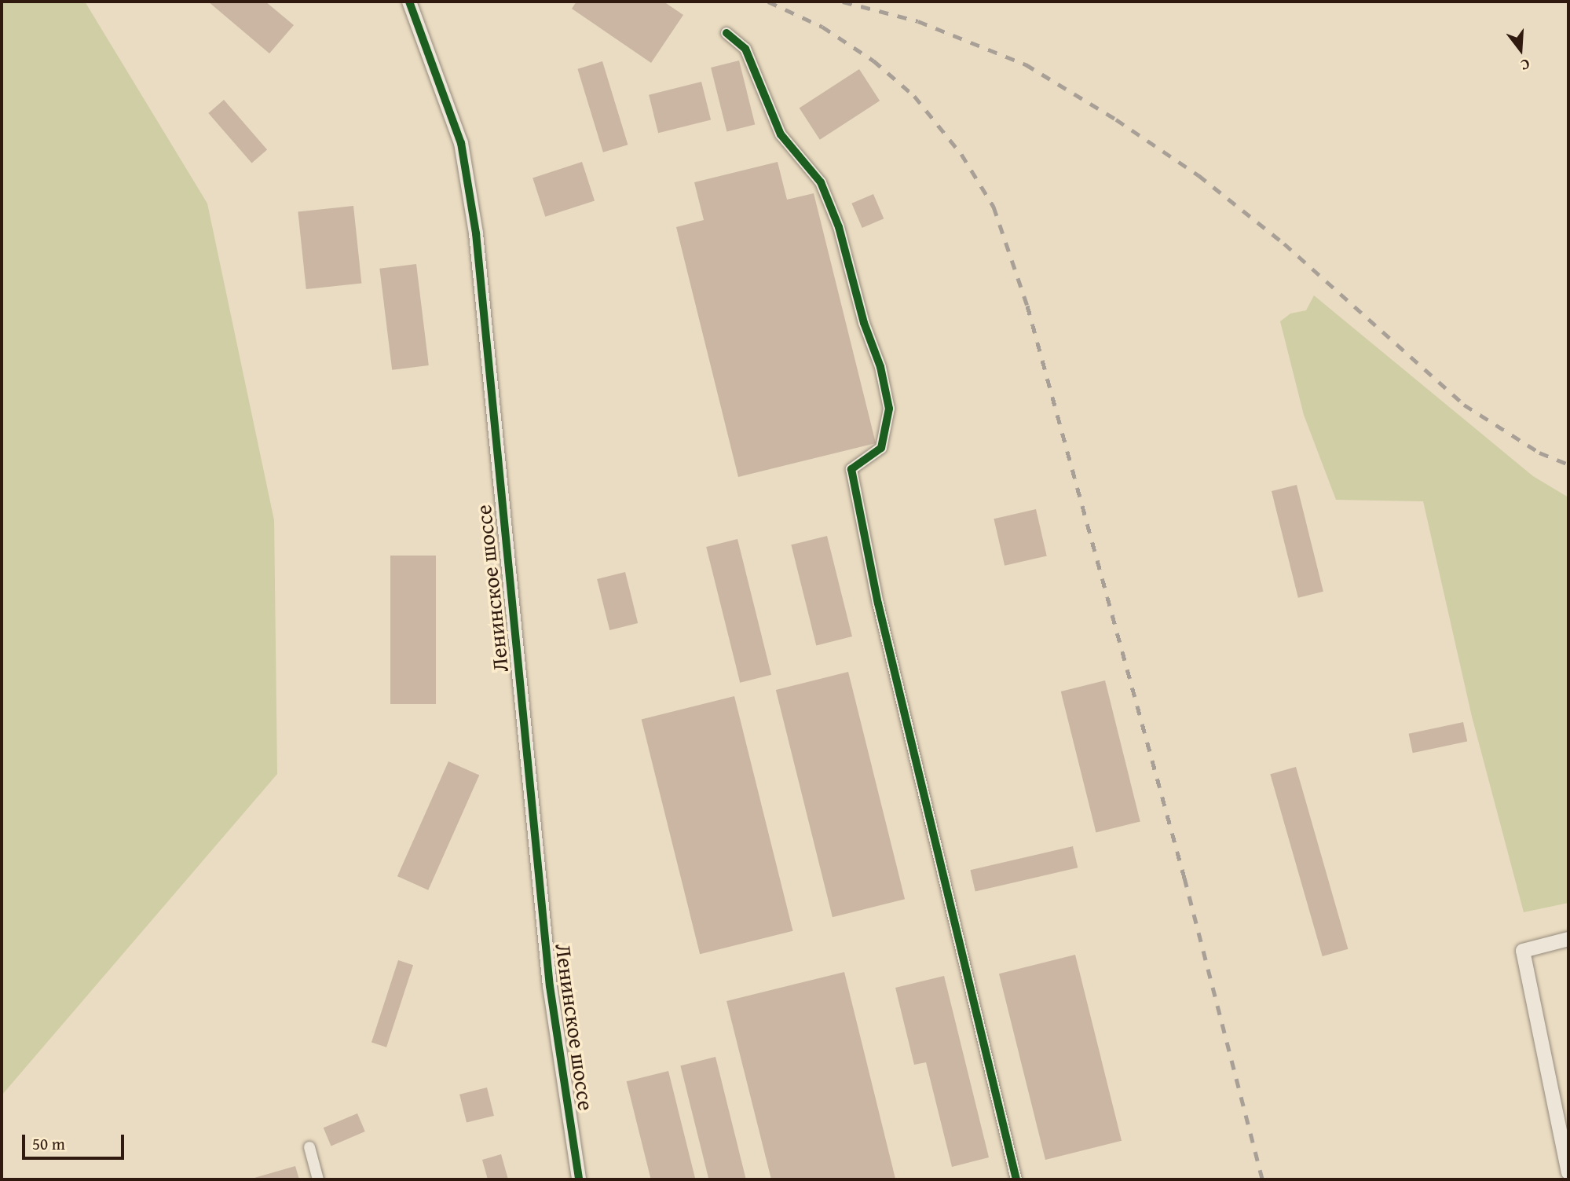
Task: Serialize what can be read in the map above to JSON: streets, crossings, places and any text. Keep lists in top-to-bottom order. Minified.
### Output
{"streets":{"street":["Ленинское шоссе"]},"scale_bar":"50 m","north":"bottom"}
